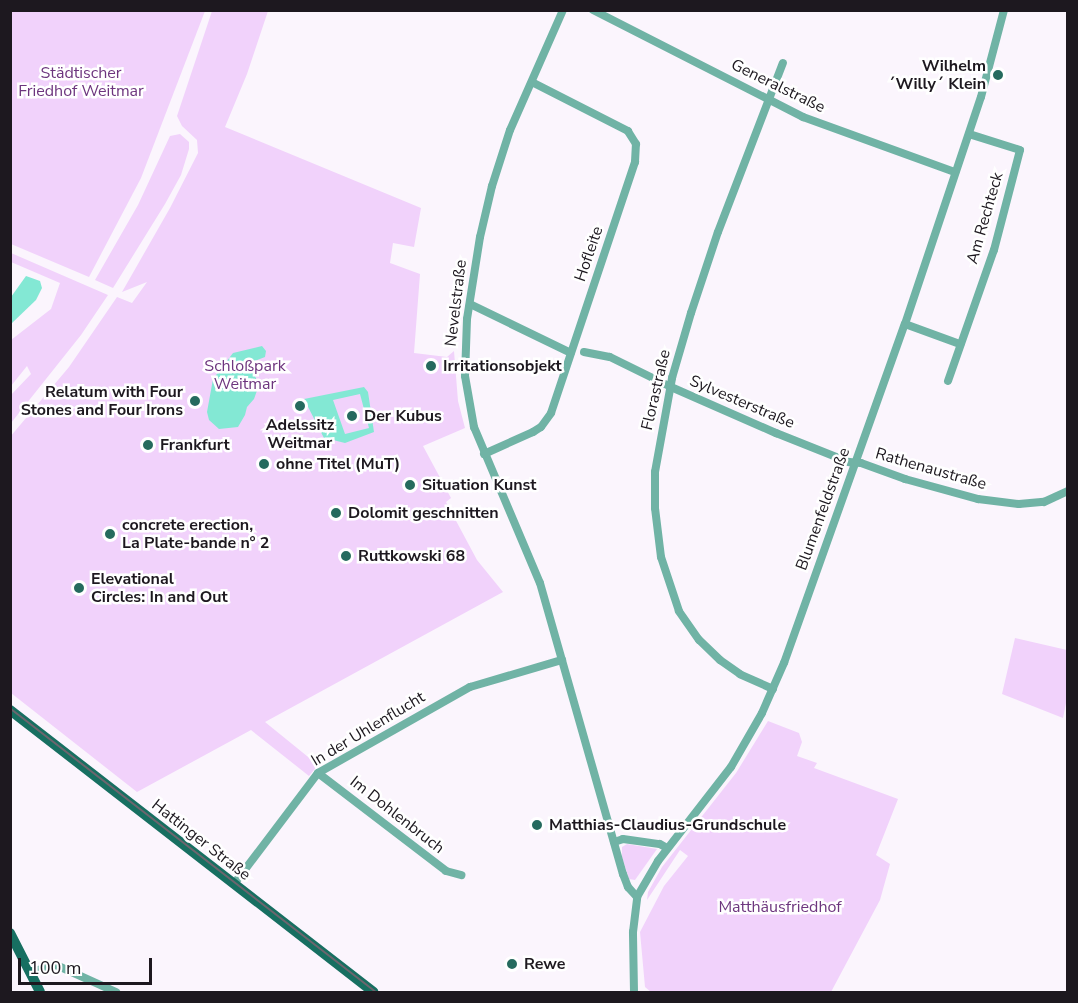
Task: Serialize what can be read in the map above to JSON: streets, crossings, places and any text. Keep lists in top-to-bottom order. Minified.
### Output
{"streets":{"main road":["Hattinger Straße"],"street":["Generalstraße","Am Rechteck","Hofleite","Nevelstraße","Florastraße","Sylvesterstraße","Rathenaustraße","Blumenfeldstraße","In der Uhlenflucht","Im Dohlenbruch"]},"crossings":[["Generalstraße","Florastraße"],["Generalstraße","Blumenfeldstraße"],["Am Rechteck","Blumenfeldstraße"],["Hofleite","Nevelstraße"],["Nevelstraße","Blumenfeldstraße"],["Nevelstraße","In der Uhlenflucht"],["Florastraße","Sylvesterstraße"],["Florastraße","Blumenfeldstraße"],["Sylvesterstraße","Rathenaustraße"],["Sylvesterstraße","Blumenfeldstraße"],["Rathenaustraße","Blumenfeldstraße"],["In der Uhlenflucht","Im Dohlenbruch"],["In der Uhlenflucht","Hattinger Straße"]],"parks":["Städtischer Friedhof Weitmar","Schloßpark Weitmar","Matthäusfriedhof"],"places":["Wilhelm ´Willy´ Klein","Irritationsobjekt","Relatum with Four Stones and Four Irons","Adelssitz Weitmar","Der Kubus","Frankfurt","ohne Titel (MuT)","Situation Kunst","Dolomit geschnitten","concrete erection, La Plate-bande n° 2","Ruttkowski 68","Elevational Circles: In and Out","Matthias-Claudius-Grundschule","Rewe"],"scale_bar":"100 m"}
